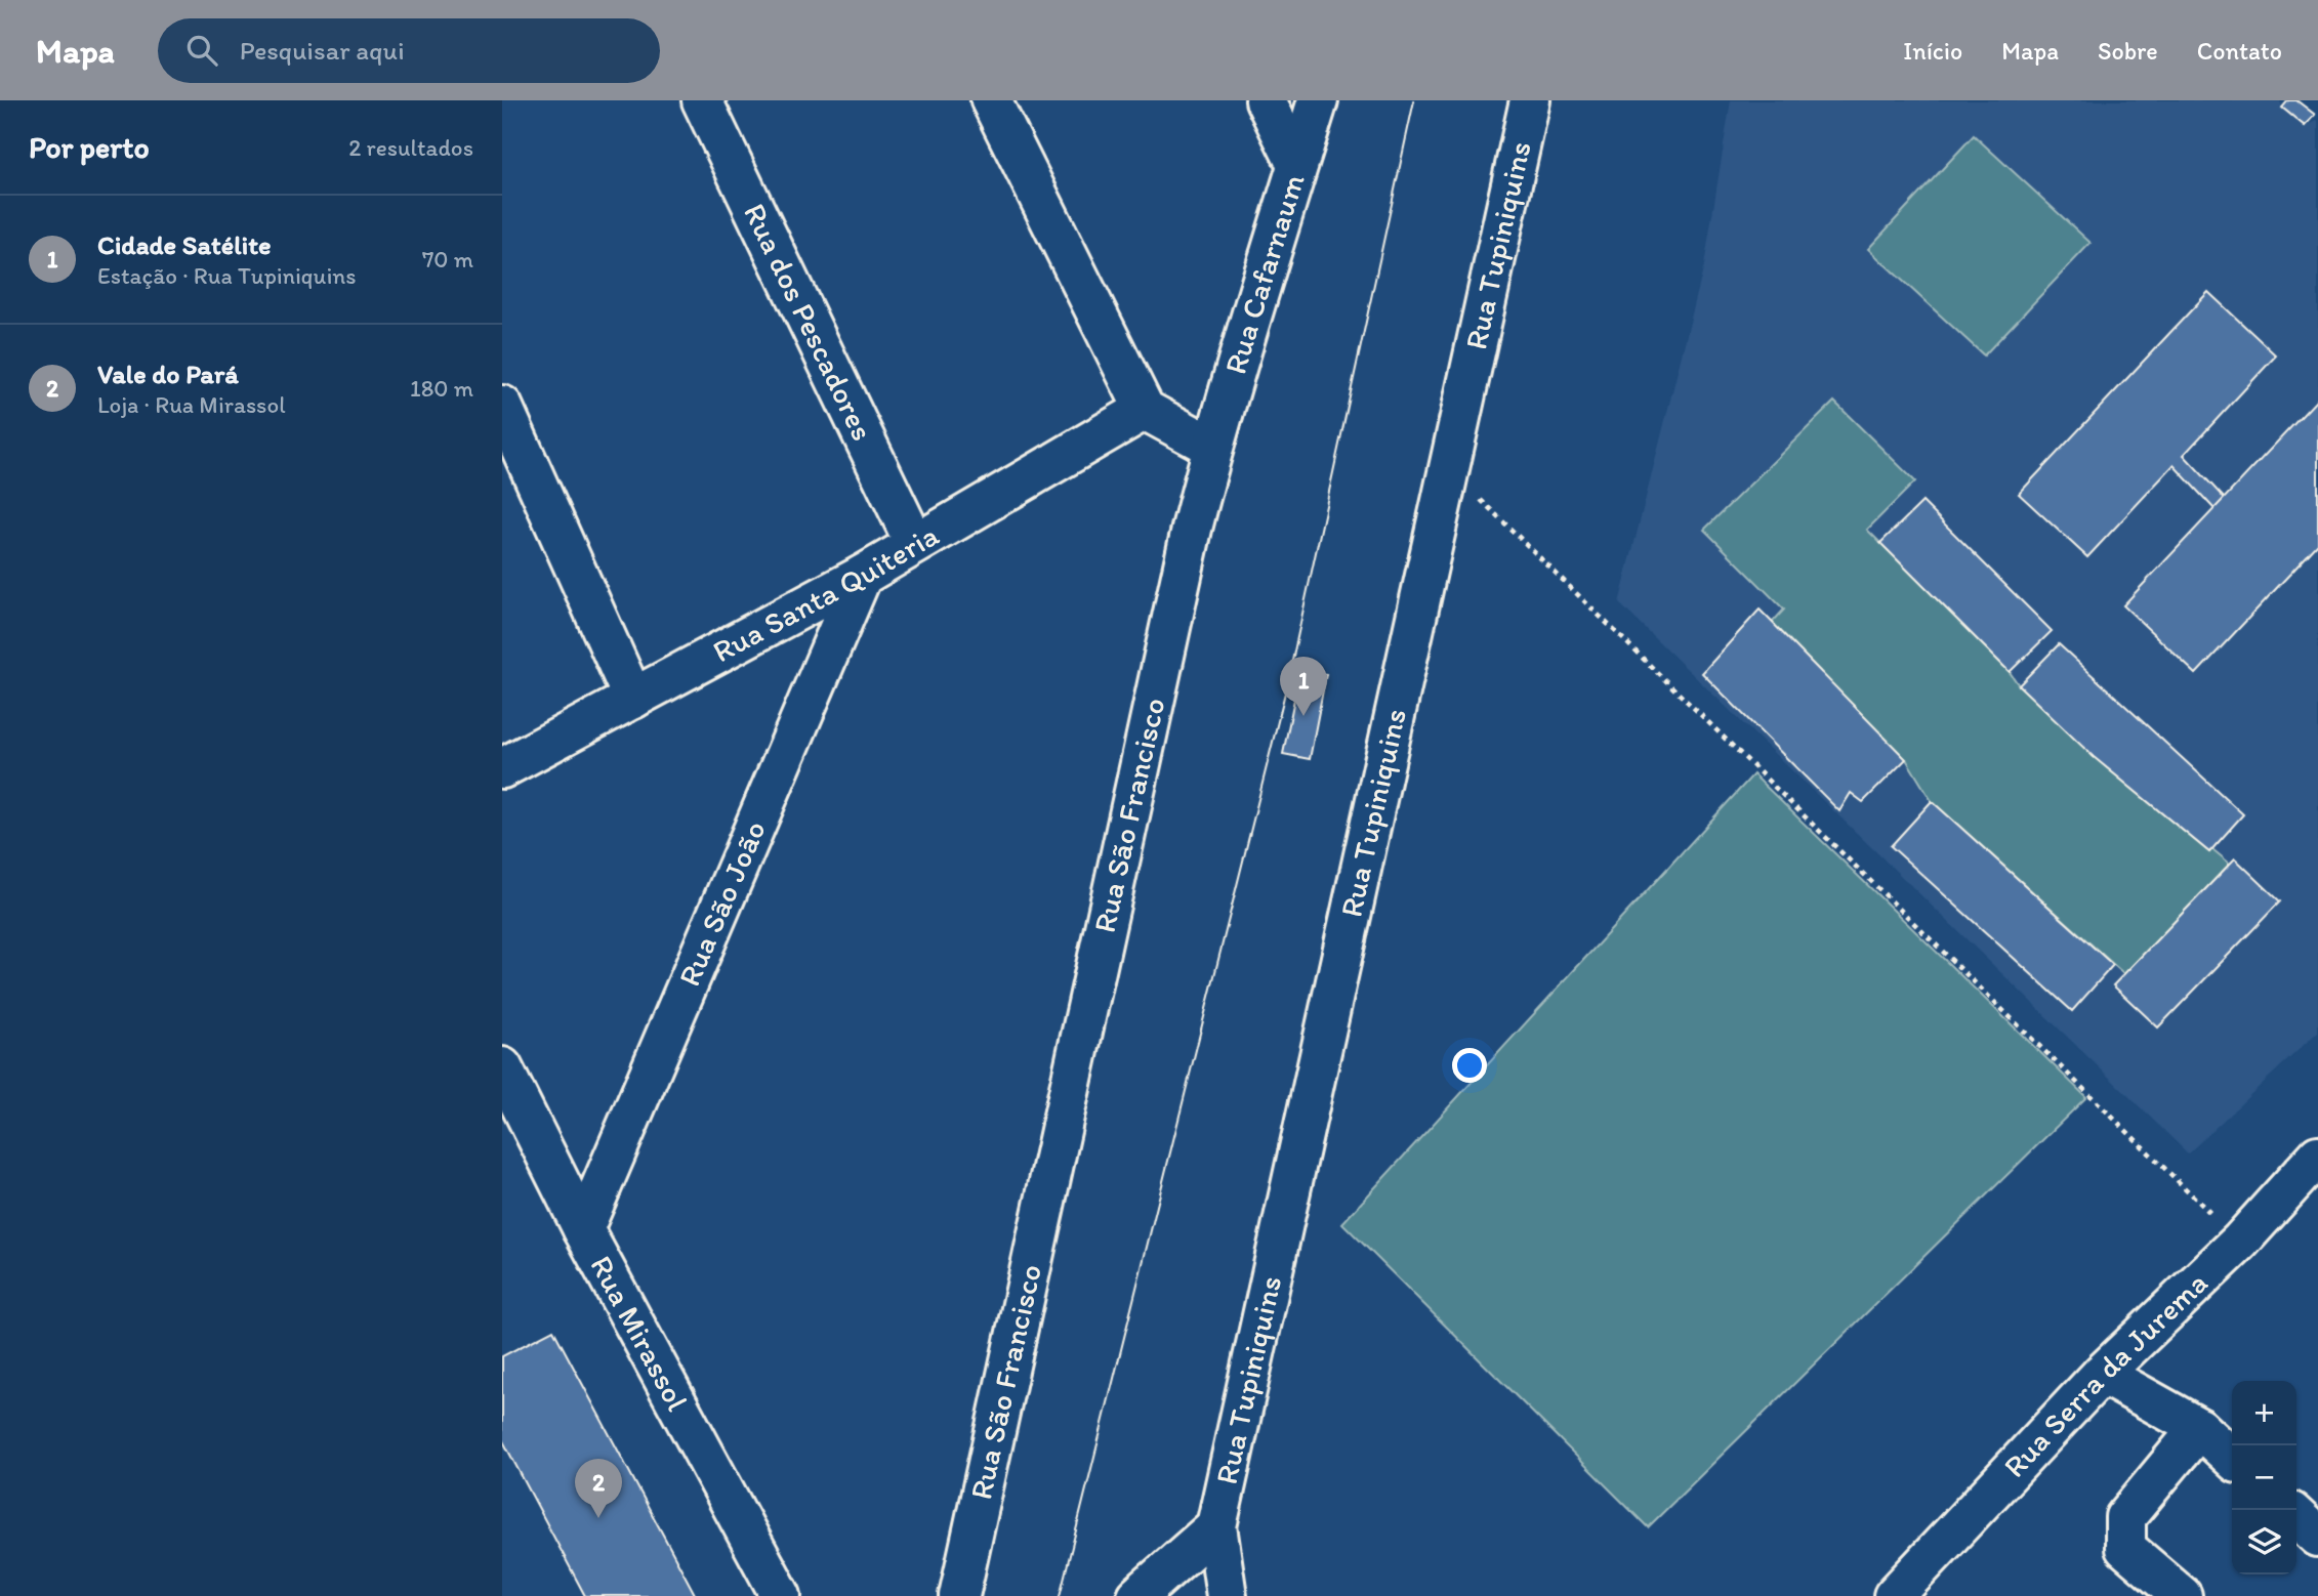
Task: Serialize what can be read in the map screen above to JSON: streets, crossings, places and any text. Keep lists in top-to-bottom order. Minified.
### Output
{"streets":{"street":["Rua Tupiniquins","Rua Cafarnaum","Rua dos Pescadores","Rua Santa Quiteria","Rua São Francisco","Rua São João","Rua Mirassol","Rua Serra da Jurema"]},"crossings":[["Rua Cafarnaum","Rua São Francisco"],["Rua dos Pescadores","Rua Santa Quiteria"],["Rua Santa Quiteria","Rua São João"],["Rua São João","Rua Mirassol"]],"page":{"header":"Mapa","search":"Pesquisar aqui","nav":["Início","Mapa","Sobre","Contato"],"heading":["Por perto","2 resultados"],"list":[{"mark":"1","name":"Cidade Satélite","note":"Estação · Rua Tupiniquins","value":"70 m"},{"mark":"2","name":"Vale do Pará","note":"Loja · Rua Mirassol","value":"180 m"}],"pins":["1","2"],"map_buttons":["+","−"]}}
